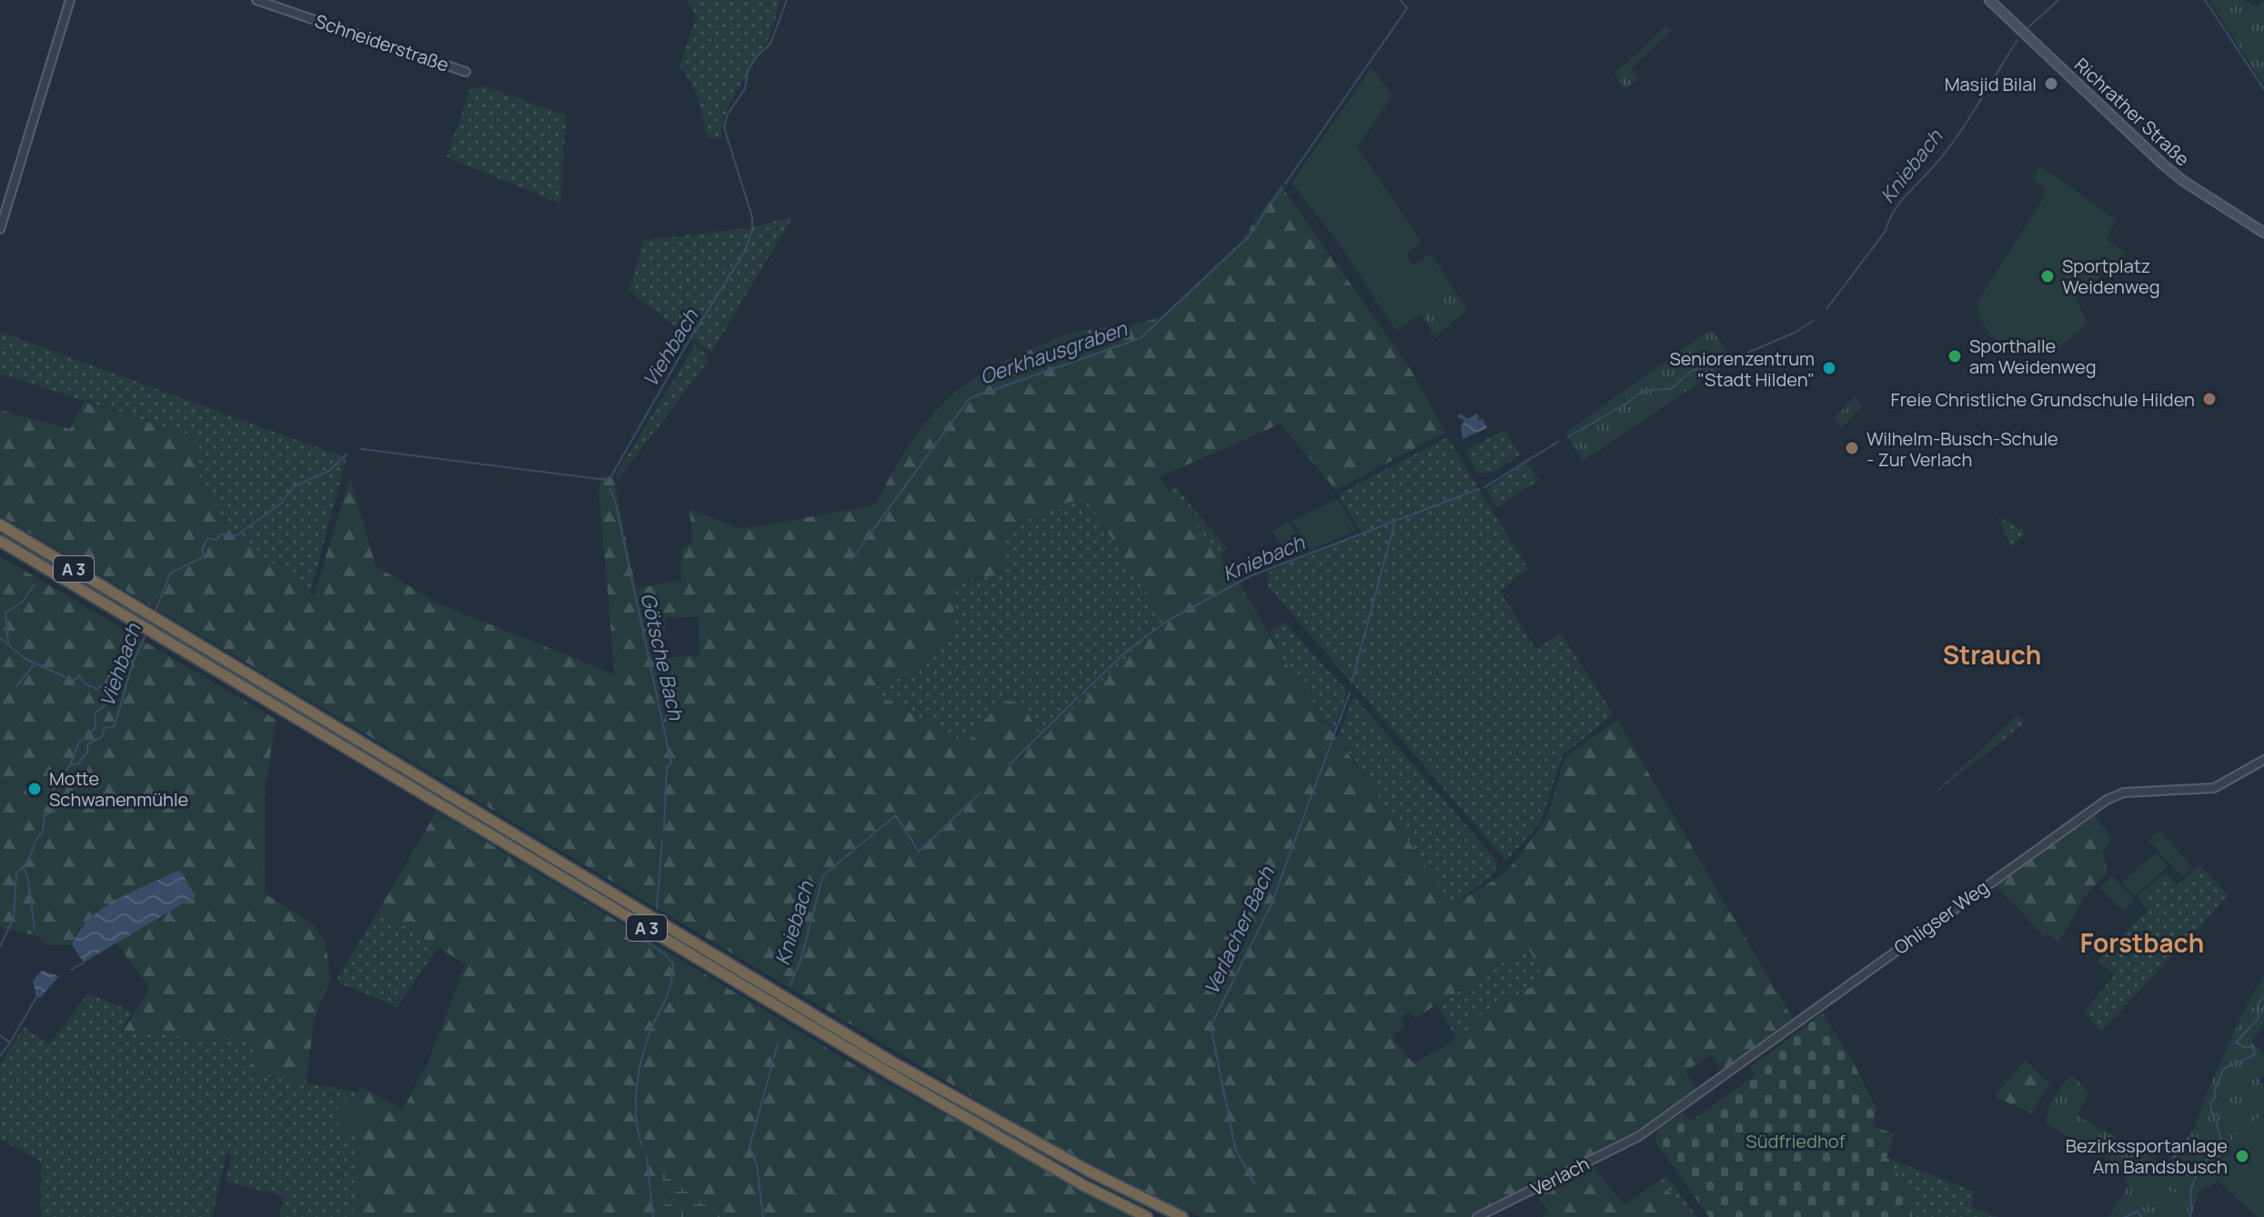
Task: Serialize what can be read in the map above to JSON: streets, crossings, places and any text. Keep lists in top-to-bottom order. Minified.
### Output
{"streets":{"highway":["A 3"],"main road":["Richrather Straße"],"street":["Schneiderstraße","Ohligser Weg","Verlach"]},"crossings":[["Ohligser Weg","Verlach"]],"districts":["Strauch","Forstbach"],"water":["Kniebach","Viehbach","Oerkhausgraben","Götsche Bach","Verlacher Bach"],"parks":["Südfriedhof"],"places":["Masjid Bilal","Sportplatz Weidenweg","Sporthalle am Weidenweg","Seniorenzentrum \"Stadt Hilden\"","Freie Christliche Grundschule Hilden","Wilhelm-Busch-Schule - Zur Verlach","Motte Schwanenmühle","Bezirkssportanlage Am Bandsbusch"]}
